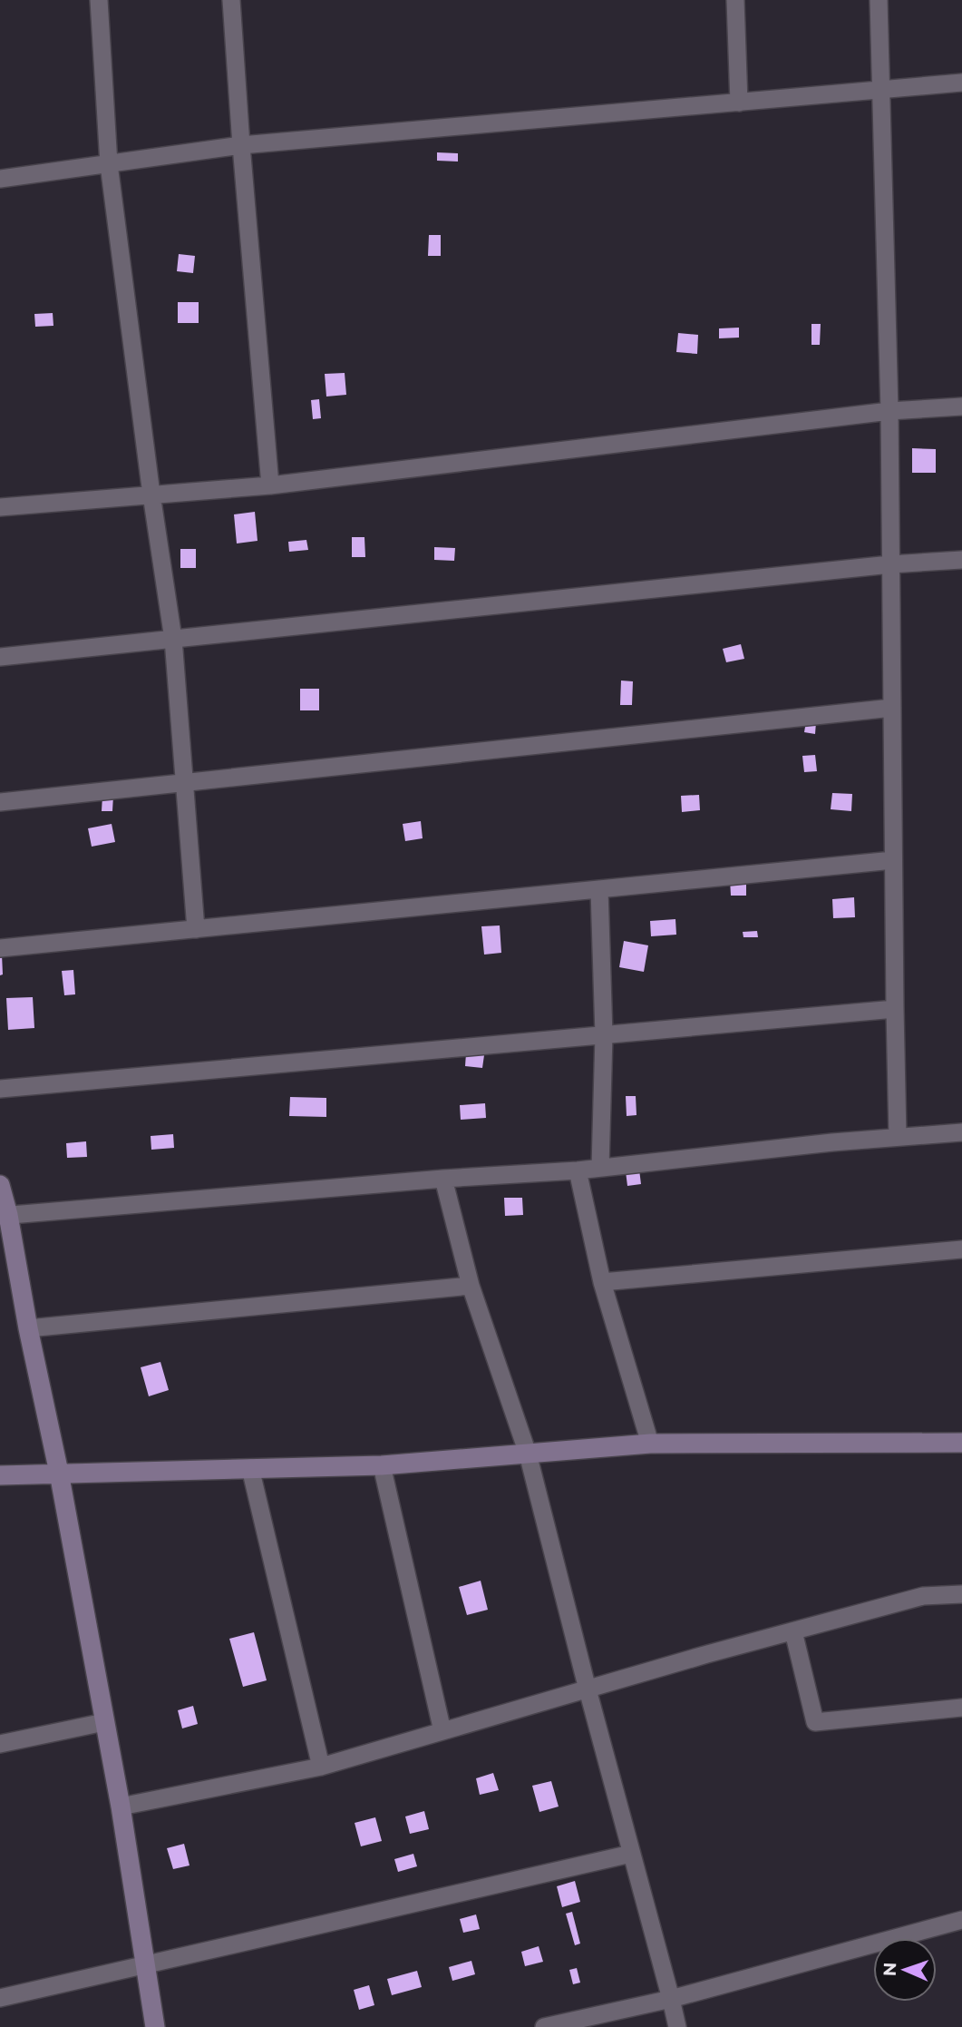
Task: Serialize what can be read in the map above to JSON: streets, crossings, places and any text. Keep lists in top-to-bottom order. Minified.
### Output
{"north":"left"}
